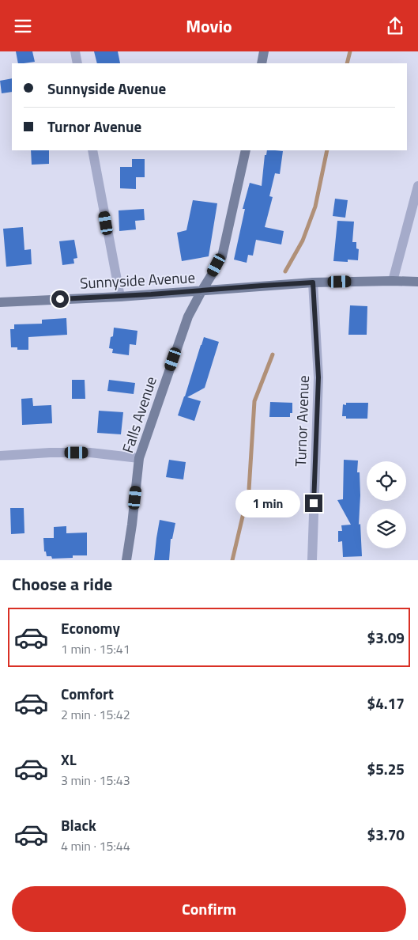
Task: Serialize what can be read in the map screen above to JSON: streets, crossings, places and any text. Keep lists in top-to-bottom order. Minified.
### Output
{"streets":{"main road":["Sunnyside Avenue","Falls Avenue"],"street":["Turnor Avenue"]},"crossings":[["Sunnyside Avenue","Falls Avenue"],["Sunnyside Avenue","Turnor Avenue"]],"page":{"header":"Movio","banner":["Sunnyside Avenue","Turnor Avenue"],"bubble":"1 min","heading":"Choose a ride","list":[{"name":"Economy","note":"1 min · 15:41","value":"$3.09"},{"name":"Comfort","note":"2 min · 15:42","value":"$4.17"},{"name":"XL","note":"3 min · 15:43","value":"$5.25"},{"name":"Black","note":"4 min · 15:44","value":"$3.70"}],"buttons":"Confirm"}}
